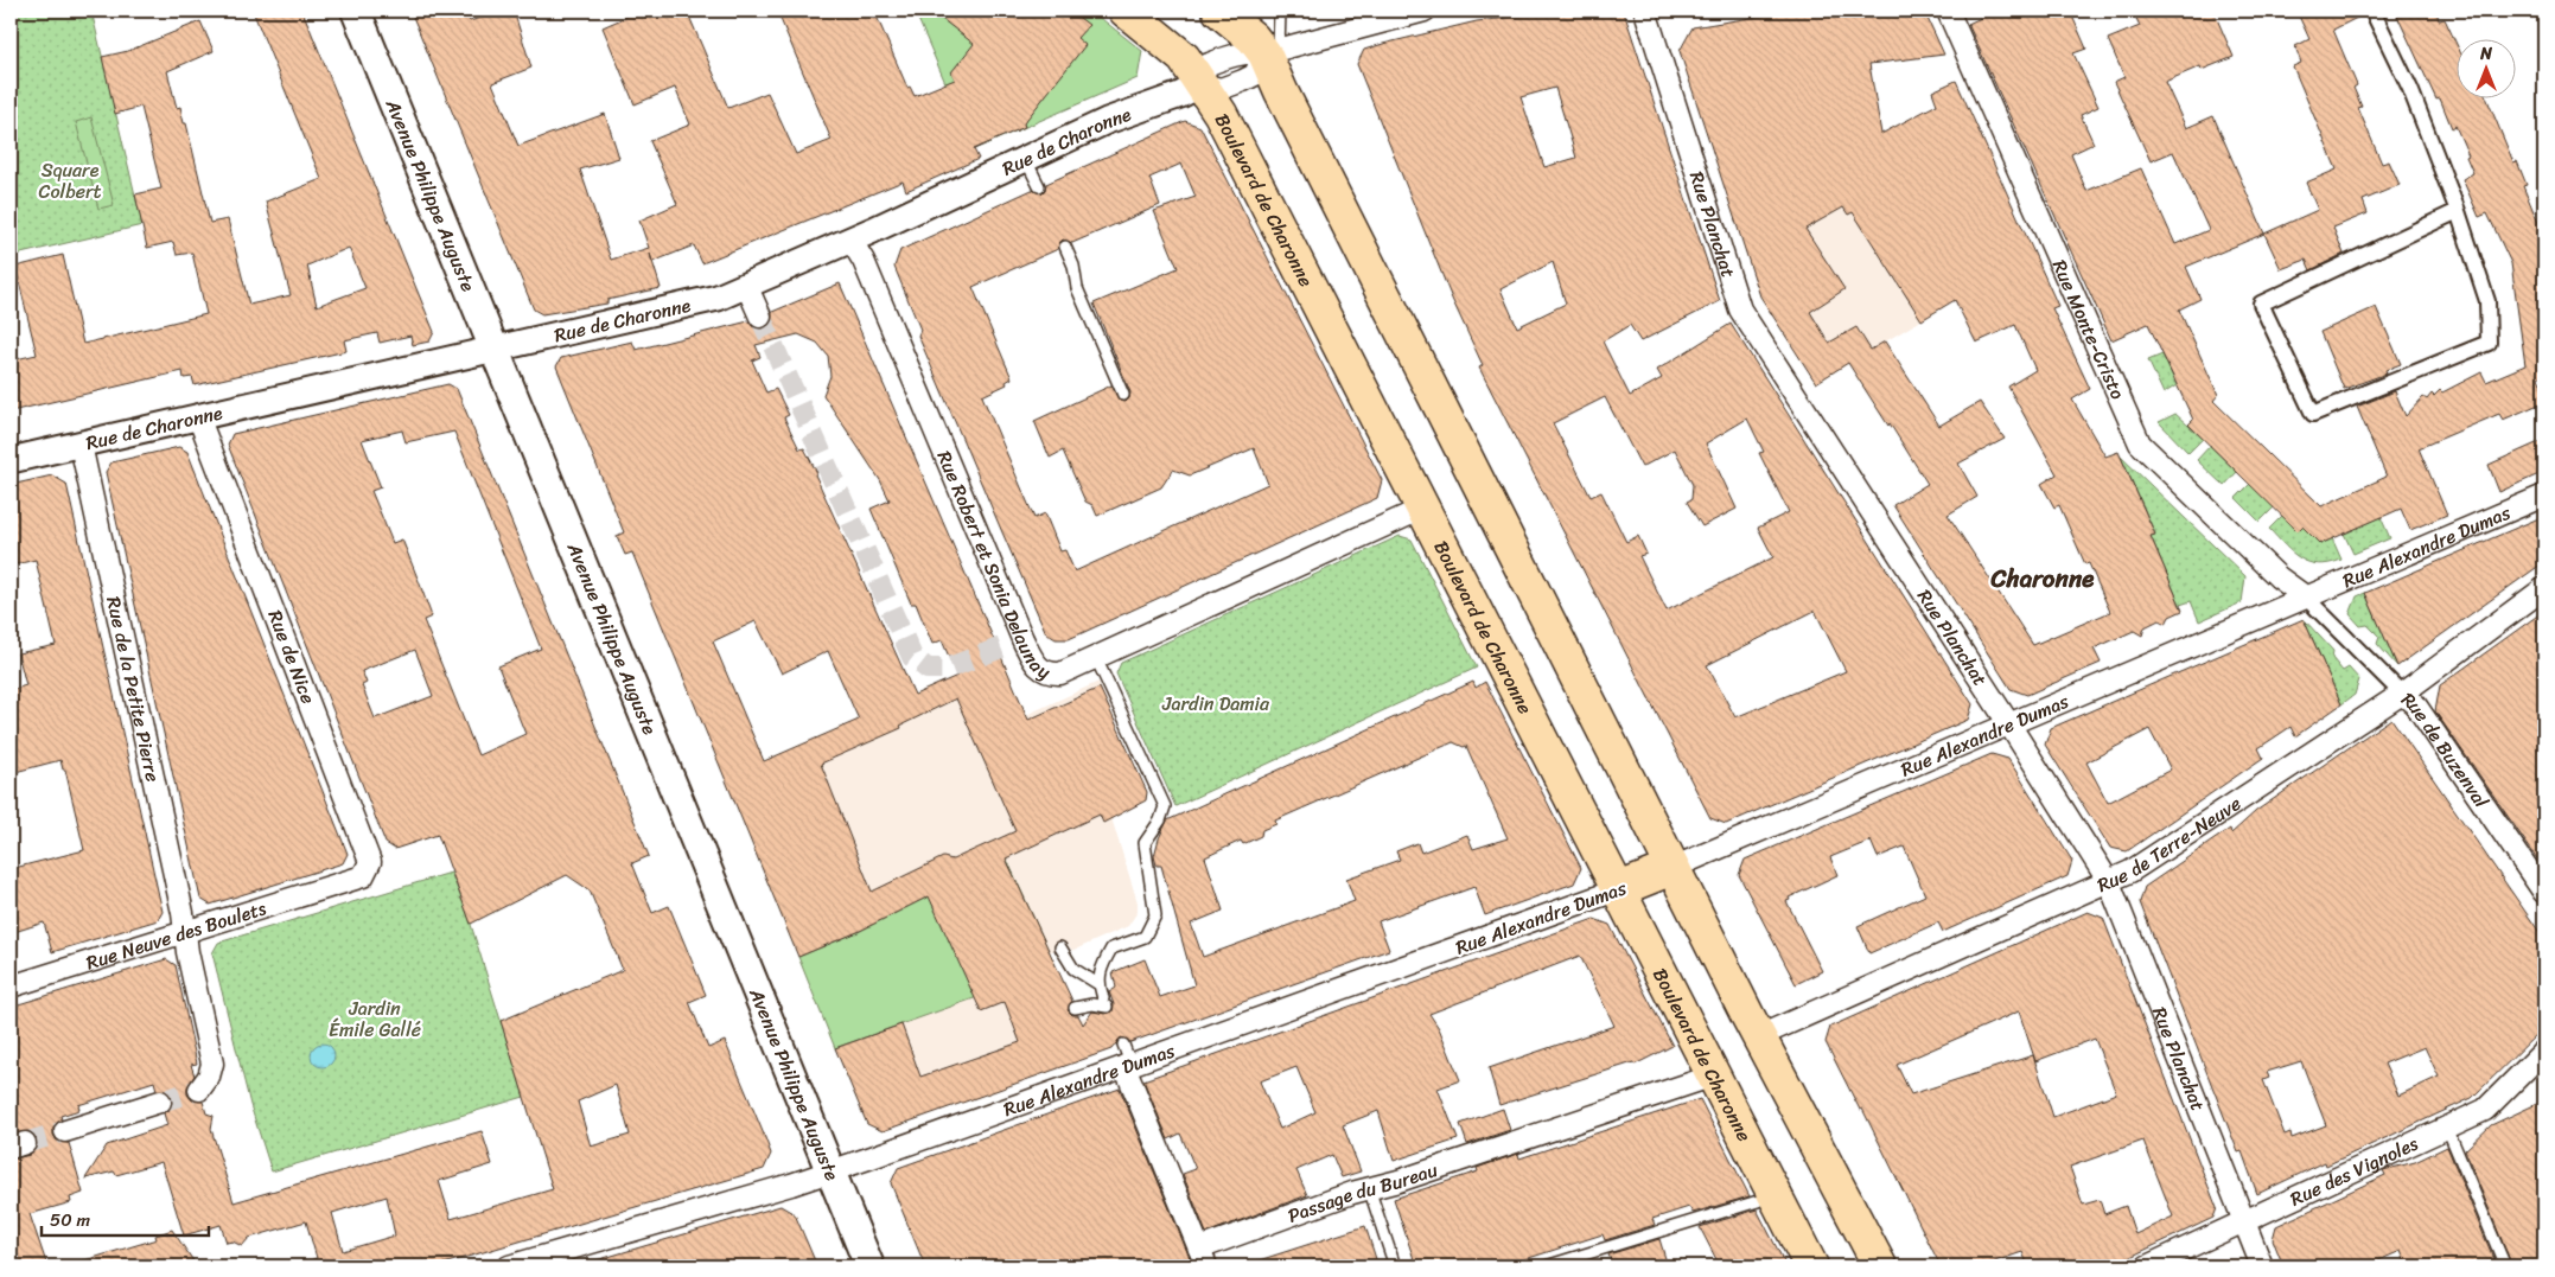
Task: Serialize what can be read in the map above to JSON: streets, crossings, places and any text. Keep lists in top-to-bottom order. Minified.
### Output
{"streets":{"main road":["Avenue Philippe Auguste","Boulevard de Charonne","Rue Alexandre Dumas"],"street":["Rue de Charonne","Rue Planchat","Rue Monte-Cristo","Rue Robert et Sonia Delaunay","Rue de Nice","Rue de la Petite Pierre","Rue de Buzenval","Rue de Terre-Neuve","Rue Neuve des Boulets","Rue des Vignoles","Passage du Bureau"]},"crossings":[["Rue de Charonne","Avenue Philippe Auguste"],["Rue de Charonne","Boulevard de Charonne"],["Rue de Charonne","Rue Robert et Sonia Delaunay"],["Rue de Charonne","Rue de Nice"],["Rue de Charonne","Rue de la Petite Pierre"],["Avenue Philippe Auguste","Rue Alexandre Dumas"],["Boulevard de Charonne","Rue Alexandre Dumas"],["Boulevard de Charonne","Rue Robert et Sonia Delaunay"],["Boulevard de Charonne","Passage du Bureau"],["Rue Planchat","Rue Alexandre Dumas"],["Rue Planchat","Rue de Terre-Neuve"],["Rue Planchat","Rue des Vignoles"],["Rue Monte-Cristo","Rue Alexandre Dumas"],["Rue Monte-Cristo","Rue de Buzenval"],["Rue Alexandre Dumas","Rue de Buzenval"],["Rue Alexandre Dumas","Passage du Bureau"],["Rue de Nice","Rue Neuve des Boulets"],["Rue de la Petite Pierre","Rue Neuve des Boulets"],["Rue de Buzenval","Rue de Terre-Neuve"]],"districts":["Charonne"],"parks":["Square Colbert","Jardin Damia","Jardin Émile Gallé"],"scale_bar":"50 m","north":"top"}
